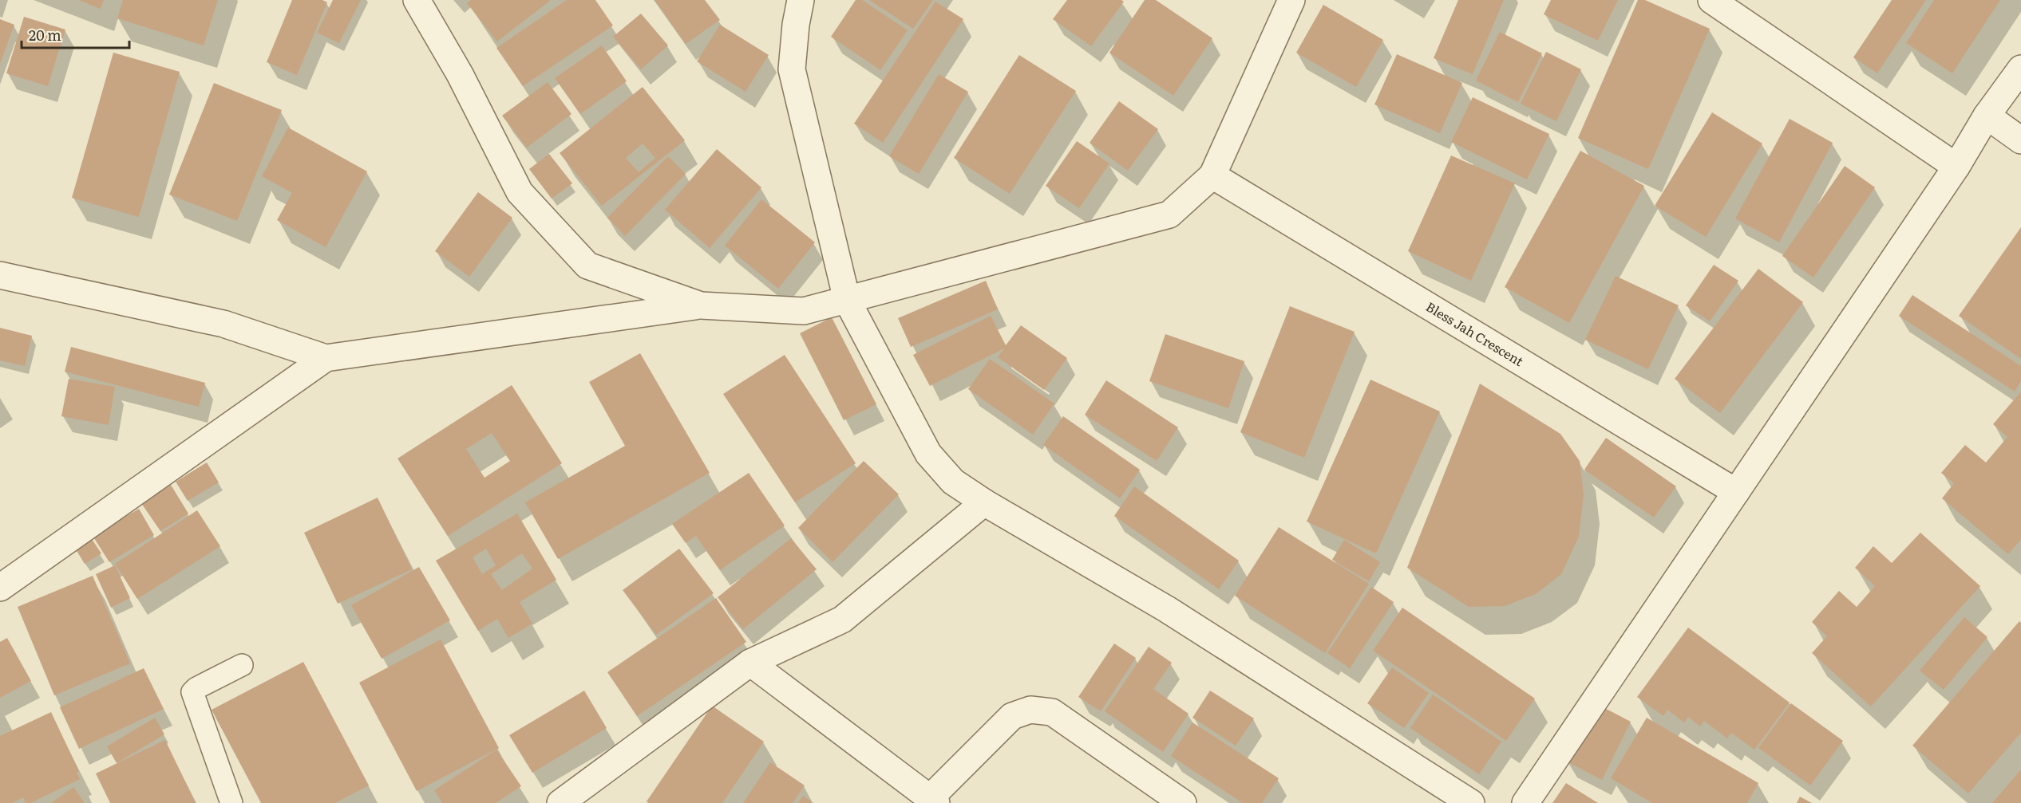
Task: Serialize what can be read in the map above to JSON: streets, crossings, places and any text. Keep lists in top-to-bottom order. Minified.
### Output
{"streets":{"street":["Bless Jah Crescent"]},"scale_bar":"20 m"}
